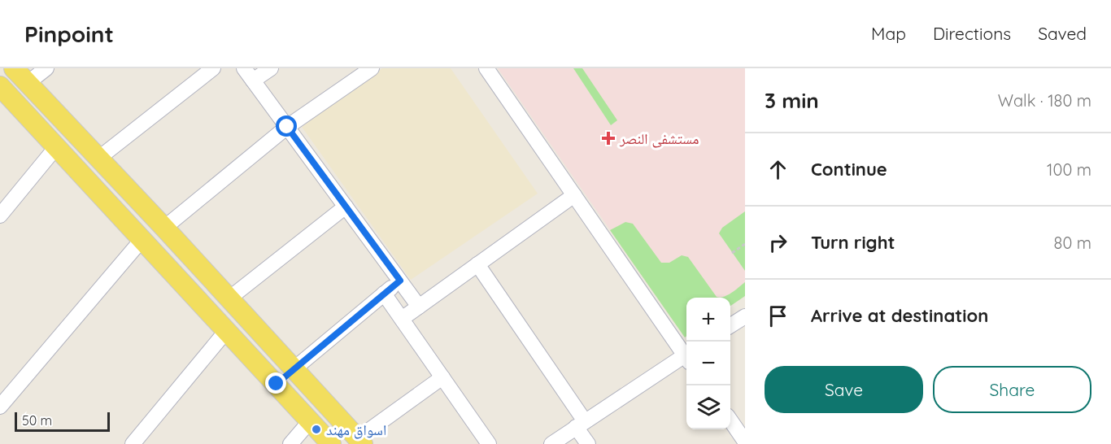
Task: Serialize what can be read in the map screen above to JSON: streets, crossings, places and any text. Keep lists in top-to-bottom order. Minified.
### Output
{"places":{"health":["مستشفى النصر"],"other":["اسواق مهند"]},"scale_bar":"50 m","page":{"header":"Pinpoint","nav":["Map","Directions","Saved"],"heading":["3 min","Walk · 180 m"],"list":[["Continue","100 m"],["Turn right","80 m"],"Arrive at destination"],"map_buttons":["+","−"],"buttons":["Save","Share"],"scale":"50 m"}}
